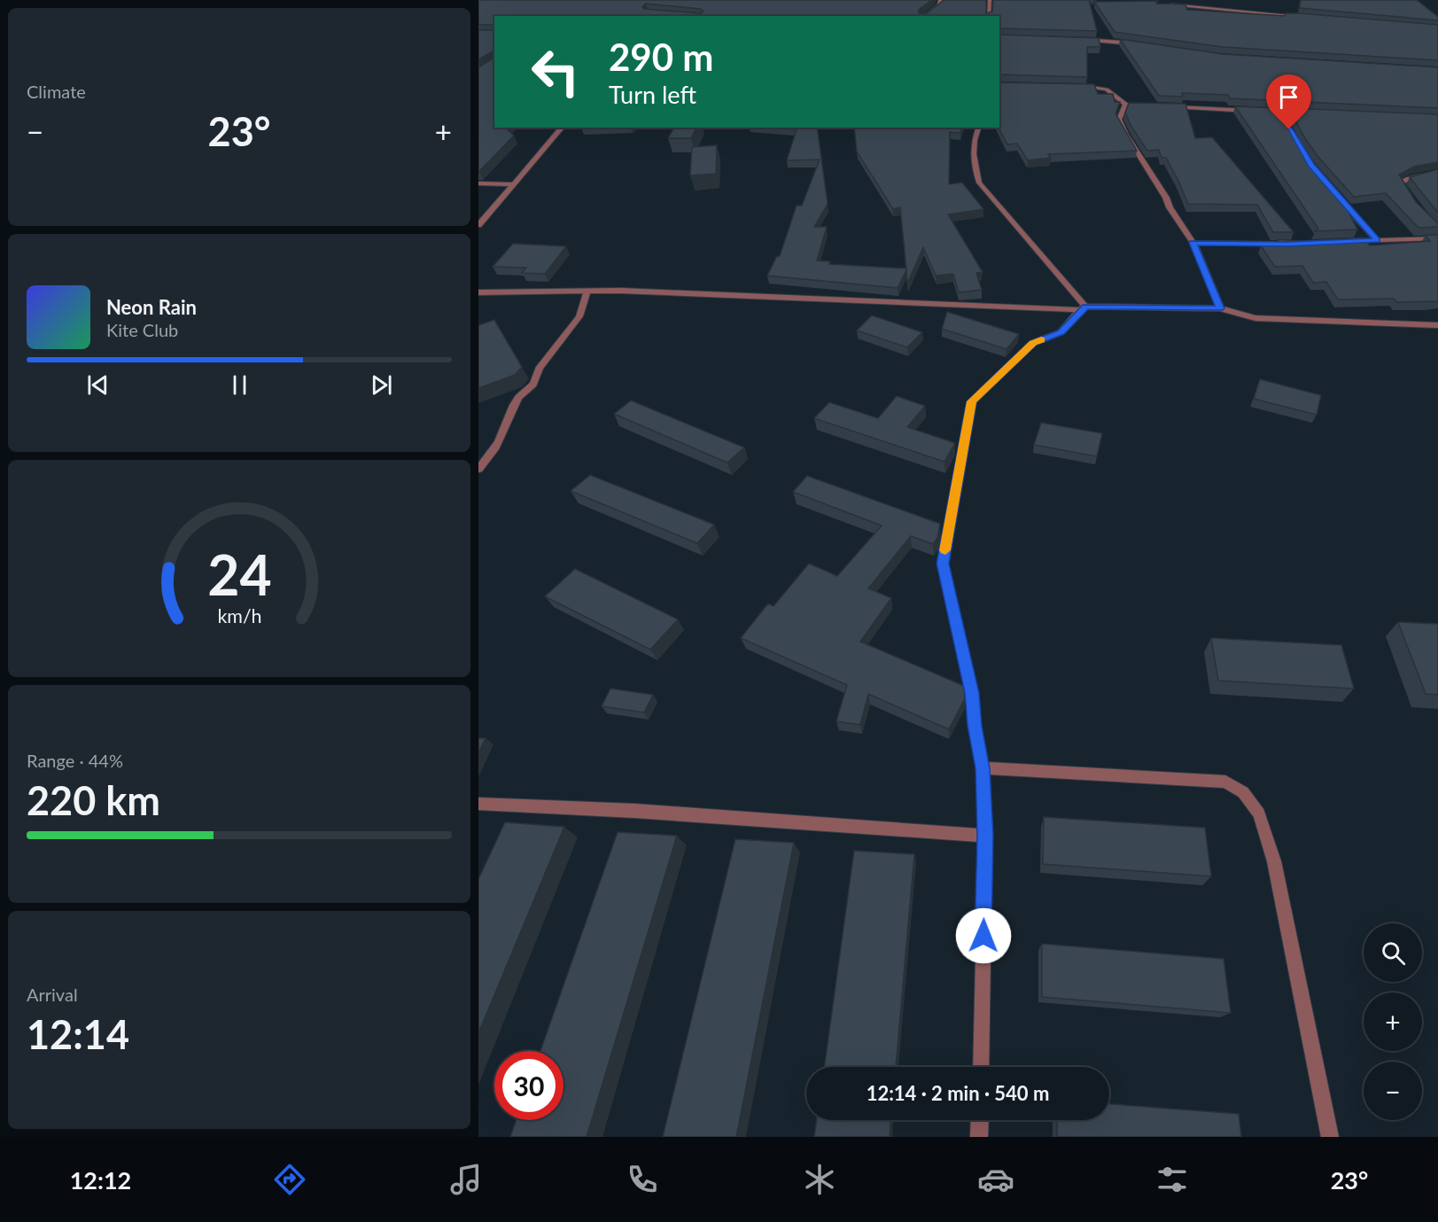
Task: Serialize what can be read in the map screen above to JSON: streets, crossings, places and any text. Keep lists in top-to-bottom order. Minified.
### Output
{"page":{"tile":["Climate",["Range · 44%","220 km"],["Arrival","12:14"]],"turn":["290 m","Turn left"],"heat":["−","23°","+"],"song":["Neon Rain","Kite Club"],"map_buttons":["+","−"],"limit":"30","trip":"12:14 · 2 min · 540 m","tabs":["12:12","23°"],"gauge":["24","km/h"]}}
